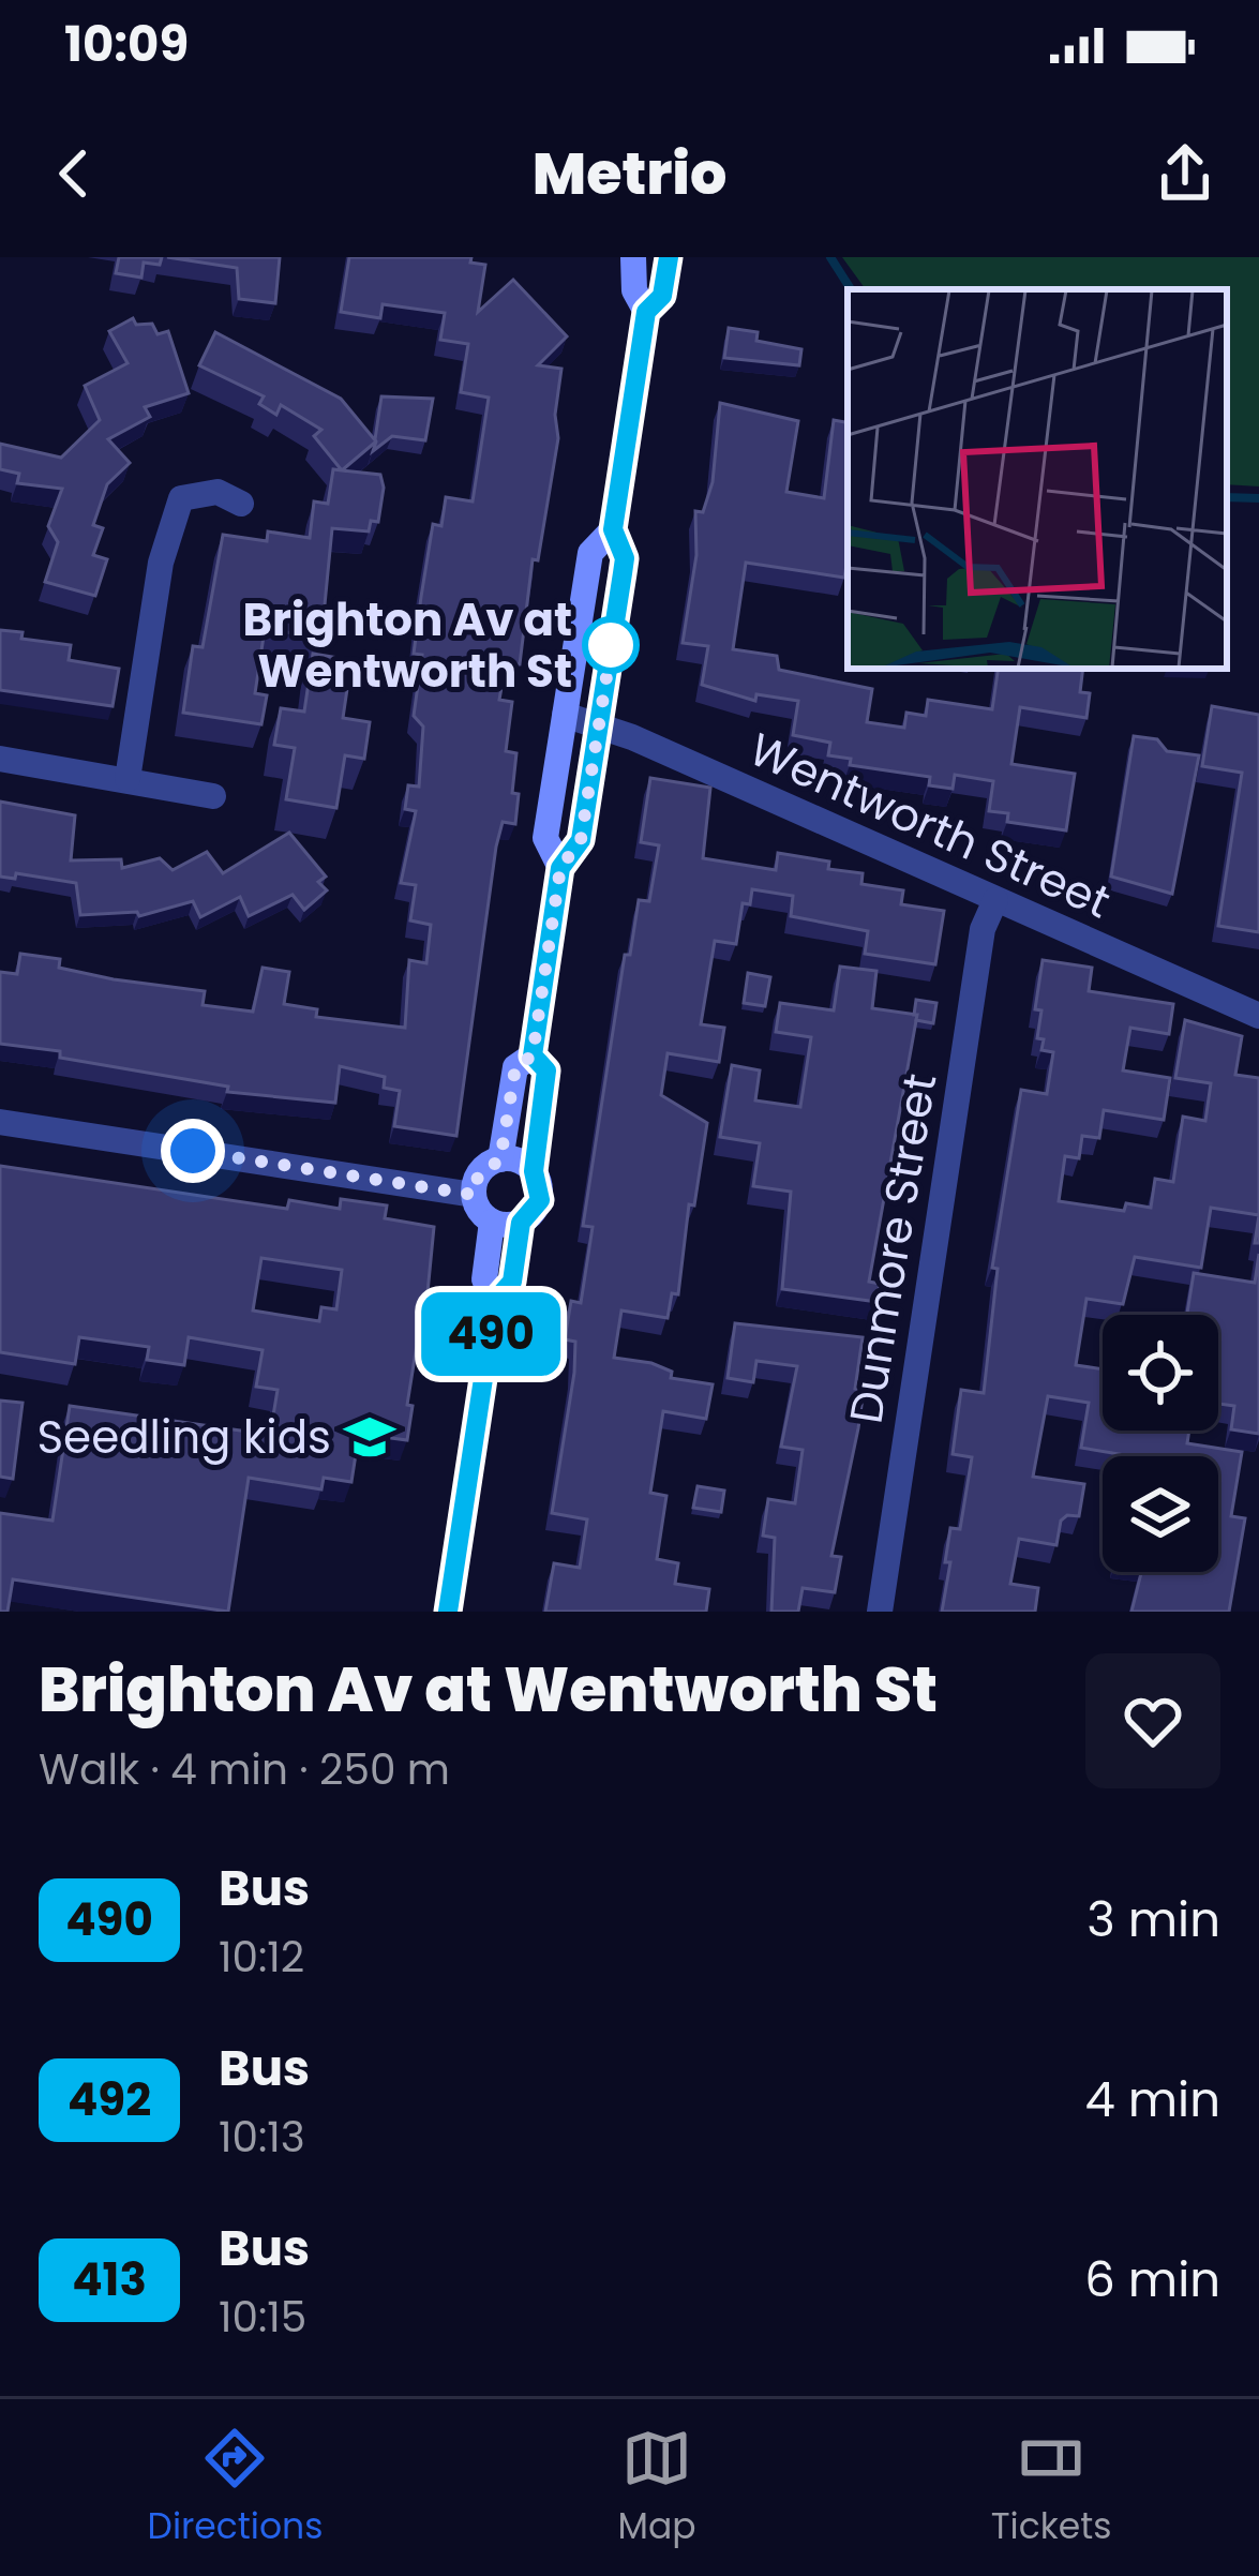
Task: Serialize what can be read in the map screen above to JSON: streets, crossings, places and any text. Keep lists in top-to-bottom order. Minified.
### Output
{"streets":{"street":["Wentworth Street","Dunmore Street"]},"crossings":[["Wentworth Street","Dunmore Street"]],"places":{"other":["Brighton Av at Wentworth St"],"school or university":["Seedling kids"]},"lines":["bus line 490"],"page":{"status":"10:09","header":"Metrio","on_map":"490","heading":["Brighton Av at Wentworth St","Walk · 4 min · 250 m"],"list":[{"mark":"490","name":"Bus","note":"10:12","value":"3 min"},{"mark":"492","name":"Bus","note":"10:13","value":"4 min"},{"mark":"413","name":"Bus","note":"10:15","value":"6 min"}],"tabs":["Directions","Map","Tickets"]}}
